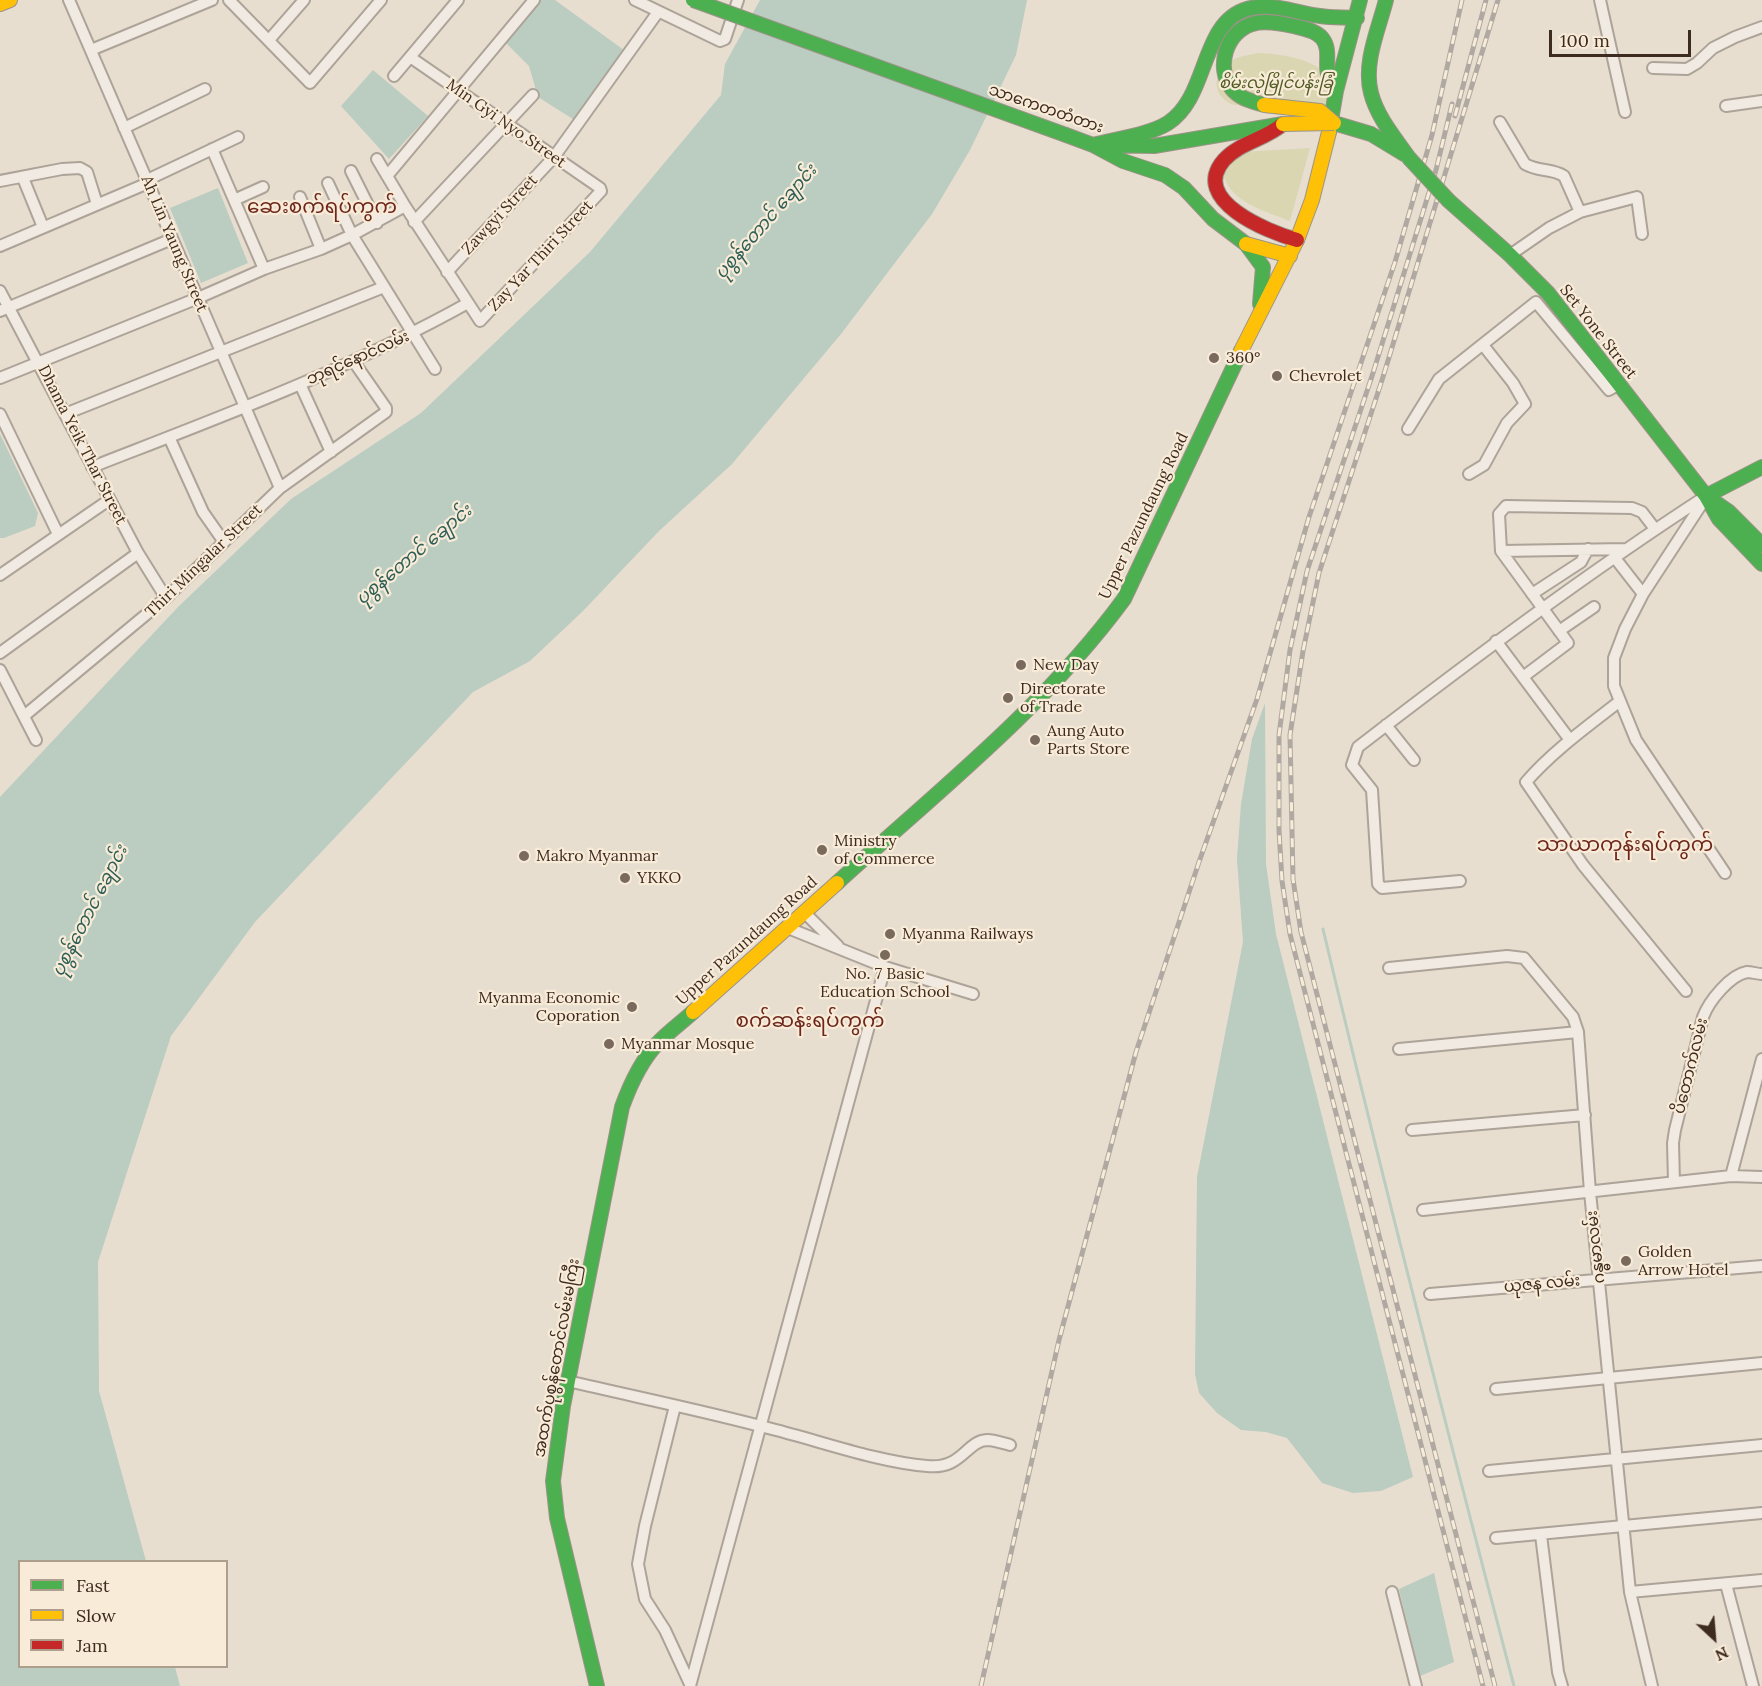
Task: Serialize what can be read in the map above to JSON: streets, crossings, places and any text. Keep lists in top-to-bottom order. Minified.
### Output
{"streets":{"main road":["သာကေတတံတား","Set Yone Street","Upper Pazundaung Road","အထက်ပုစွန်တောင်လမ်းမကြီး"],"street":["Min Gyi Nyo Street","Zawgyi Street","Ah Lin Yaung Street","Zay Yar Thiri Street","ဘုရင့်နောင်လမ်း","Dhama Yeik Thar Street","Thiri Mingalar Street","ပိတောက်လမ်း","ဂန္ဓမာလမ်း","ယုဇန လမ်း"]},"crossings":[["သာကေတတံတား","Set Yone Street"],["Min Gyi Nyo Street","Zawgyi Street"],["Min Gyi Nyo Street","Zay Yar Thiri Street"],["Ah Lin Yaung Street","ဘုရင့်နောင်လမ်း"],["Ah Lin Yaung Street","Thiri Mingalar Street"],["Zay Yar Thiri Street","ဘုရင့်နောင်လမ်း"],["ဘုရင့်နောင်လမ်း","Dhama Yeik Thar Street"],["ဘုရင့်နောင်လမ်း","Thiri Mingalar Street"],["Dhama Yeik Thar Street","Thiri Mingalar Street"],["Upper Pazundaung Road","အထက်ပုစွန်တောင်လမ်းမကြီး"],["ဂန္ဓမာလမ်း","ယုဇန လမ်း"]],"districts":["ဆေးစက်ရပ်ကွက်","သာယာကုန်းရပ်ကွက်","စက်ဆန်းရပ်ကွက်"],"water":["ပုစွန်တောင် ချောင်း"],"parks":["စိမ်းလဲ့မြိုင်ပန်းခြံ"],"places":["360°","Chevrolet","New Day","Directorate of Trade","Aung Auto Parts Store","Ministry of Commerce","Makro Myanmar","YKKO","Myanma Railways","No. 7 Basic Education School","Myanma Economic Coporation","Myanmar Mosque","Golden Arrow Hotel"],"legend":["Fast","Slow","Jam"],"scale_bar":"100 m","north":"bottom right"}
